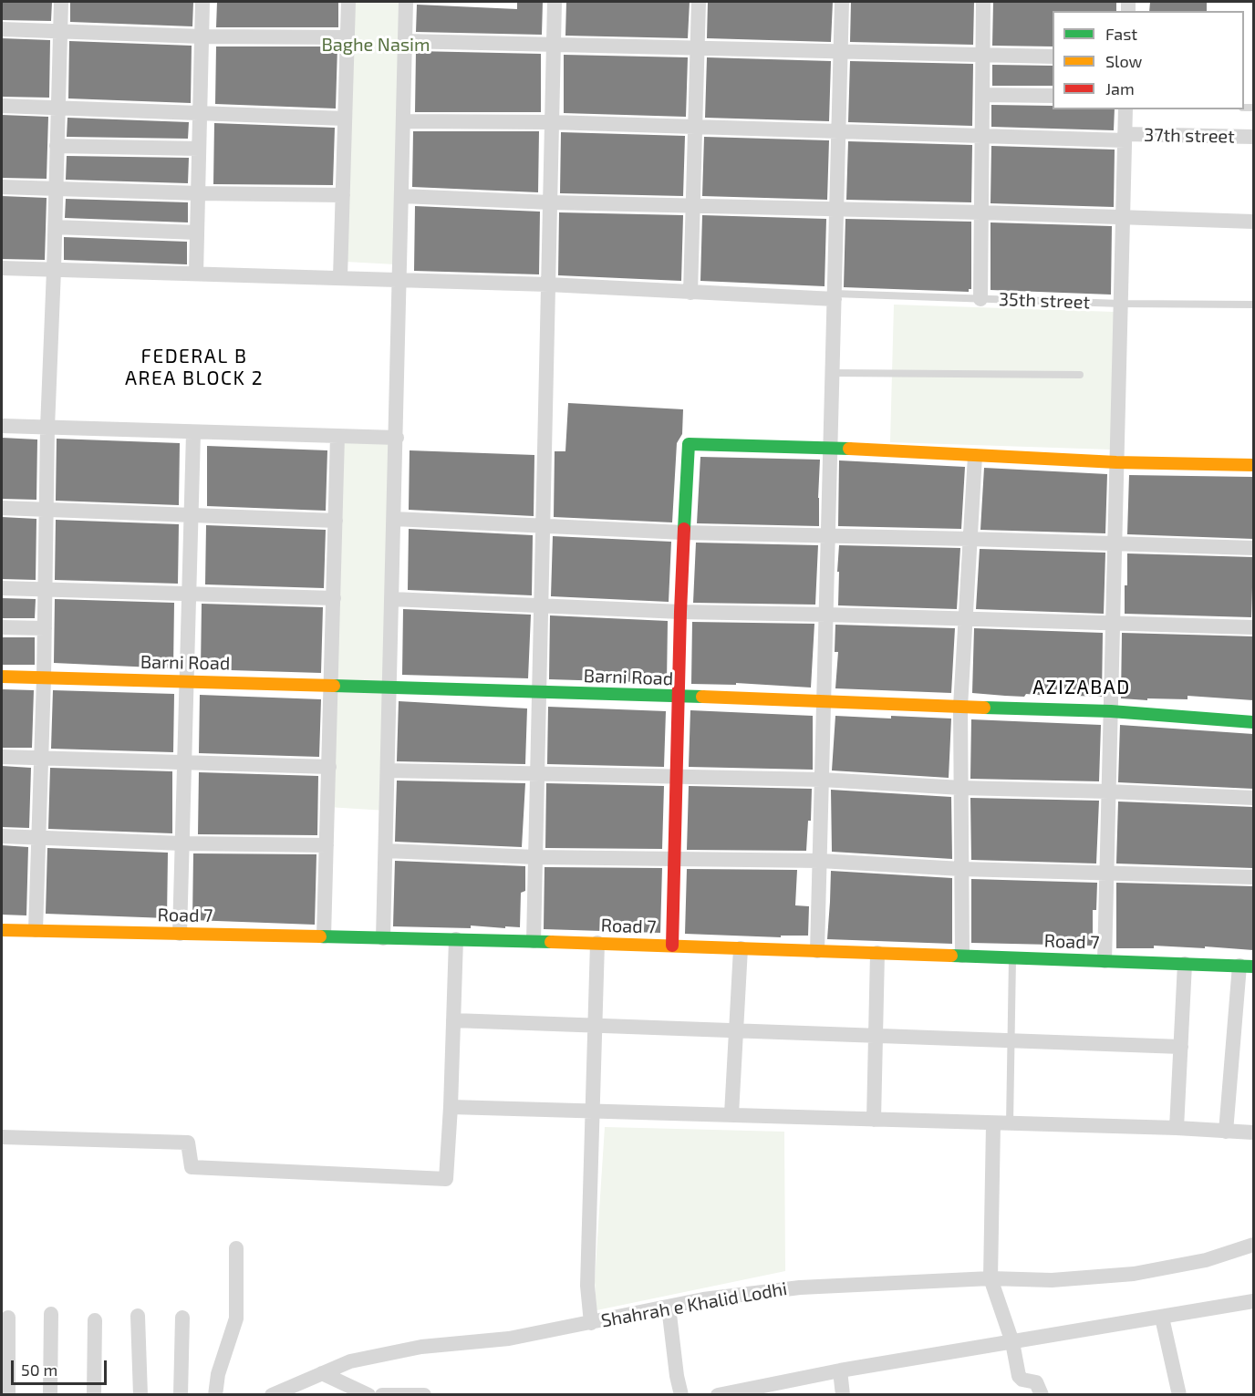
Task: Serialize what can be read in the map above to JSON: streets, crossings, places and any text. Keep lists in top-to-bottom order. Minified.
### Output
{"streets":{"street":["37th street","Barni Road","Road 7","Shahrah e Khalid Lodhi"],"lane":["35th street"]},"districts":["FEDERAL B AREA BLOCK 2","AZIZABAD"],"parks":["Baghe Nasim"],"legend":["Fast","Slow","Jam"],"scale_bar":"50 m"}
